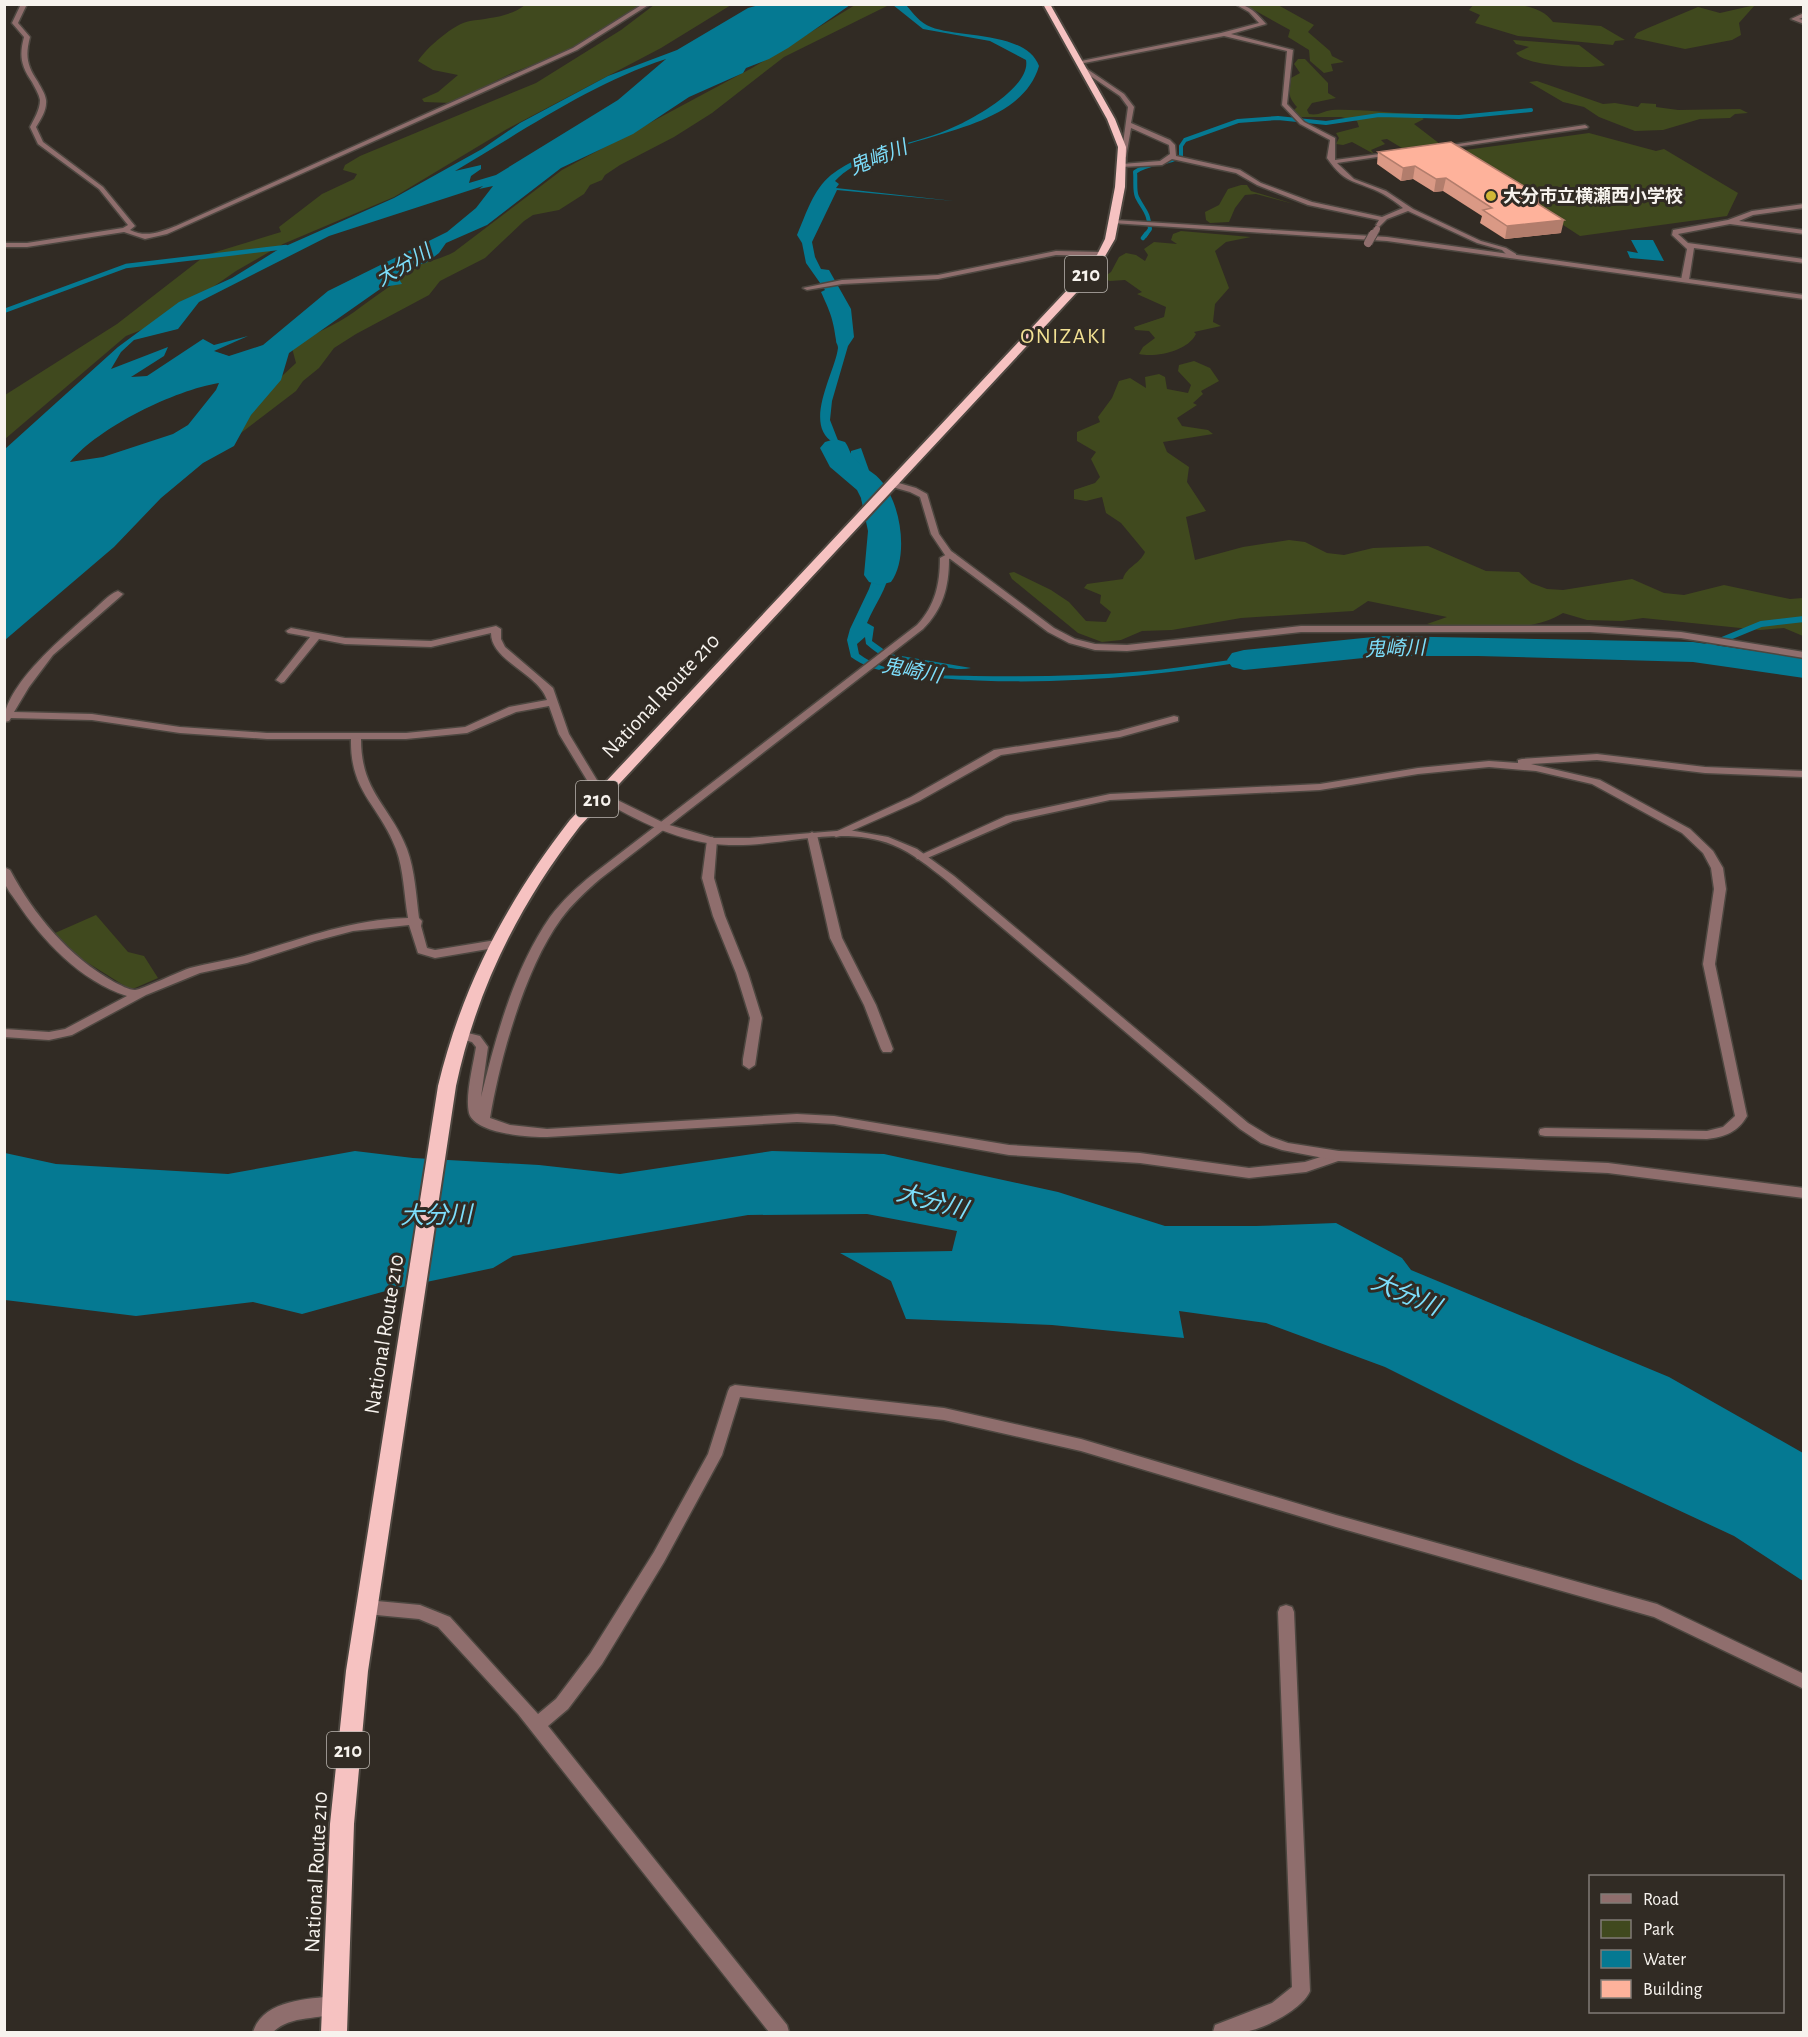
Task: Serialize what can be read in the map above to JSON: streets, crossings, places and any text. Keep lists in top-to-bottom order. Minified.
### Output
{"streets":{"highway":["210","National Route 210"]},"districts":["ONIZAKI"],"water":["鬼崎川","大分川"],"places":["大分市立横瀬西小学校"],"legend":["Road","Park","Water","Building"]}
